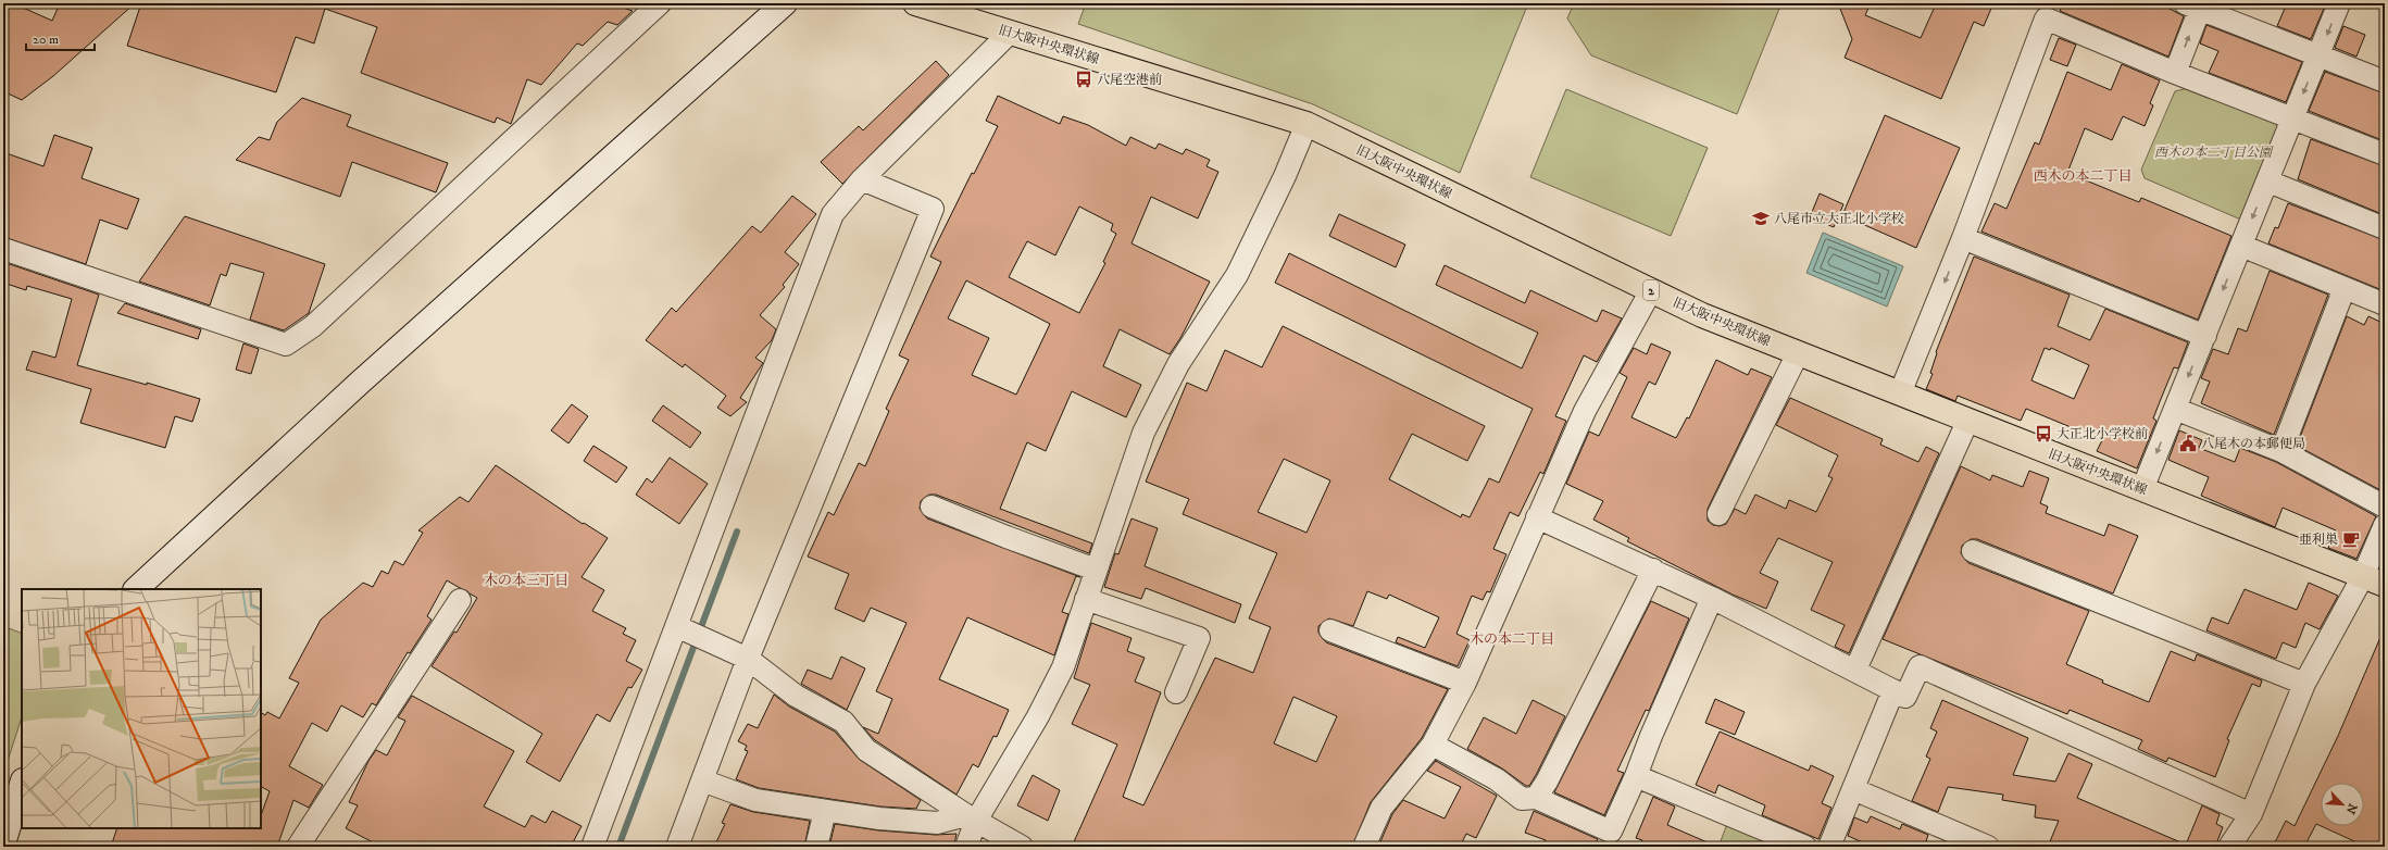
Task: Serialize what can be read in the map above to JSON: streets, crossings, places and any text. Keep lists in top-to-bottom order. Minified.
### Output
{"streets":{"main road":["旧大阪中央環状線","2"]},"districts":["西木の本二丁目","木の本三丁目","木の本二丁目"],"parks":["西木の本二丁目公園"],"places":{"bus stop":["八尾空港前","大正北小学校前"],"school or university":["八尾市立大正北小学校"],"public building":["八尾木の本郵便局"],"cafe":["亜利巣"]},"scale_bar":"20 m","north":"bottom right"}
